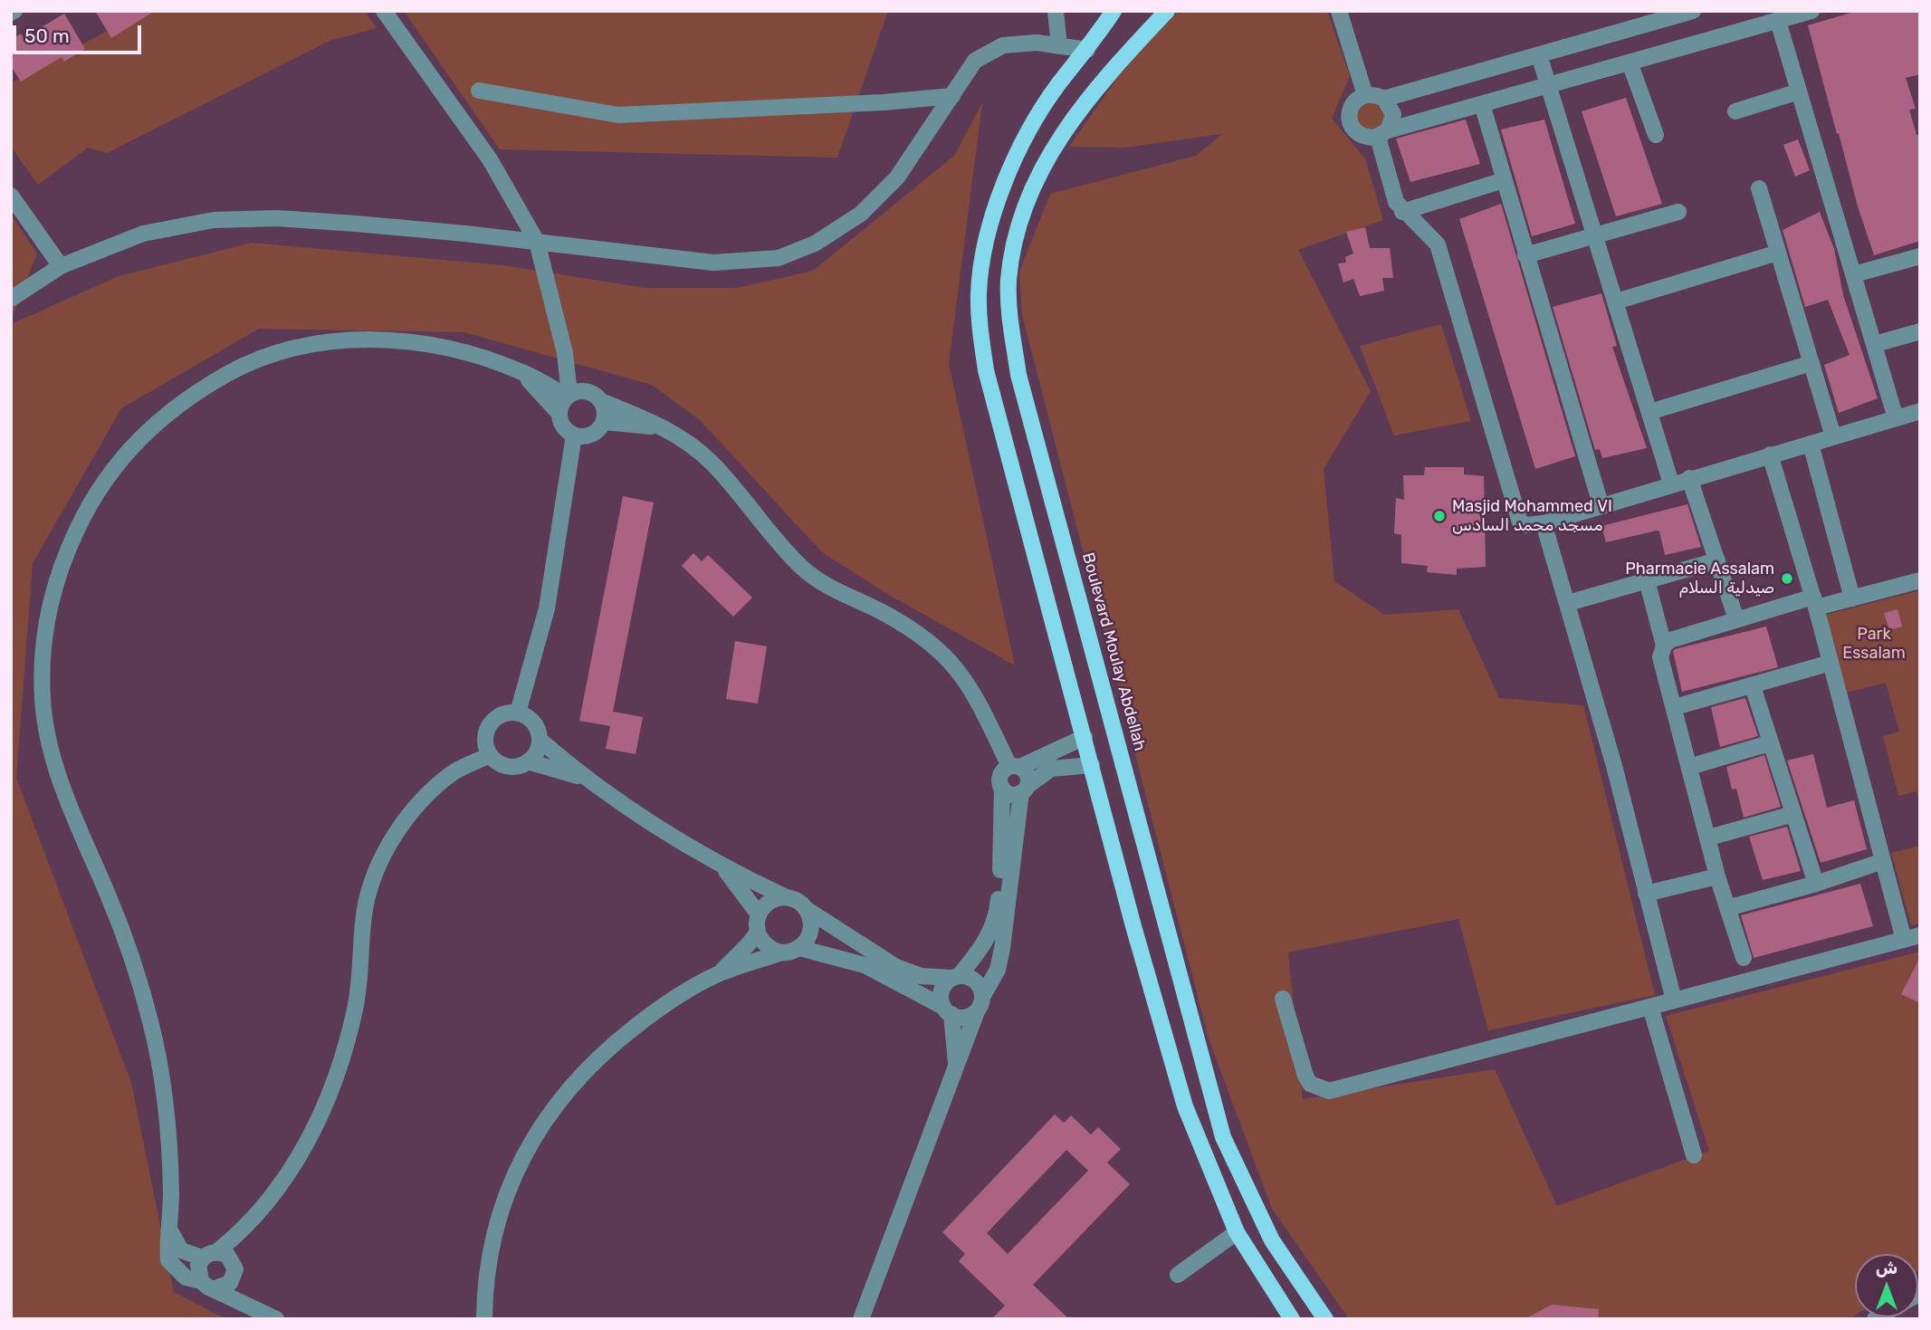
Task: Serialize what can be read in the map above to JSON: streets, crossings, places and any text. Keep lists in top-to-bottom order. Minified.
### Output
{"streets":{"main road":["Boulevard Moulay Abdellah"]},"parks":["Park Essalam"],"places":["Masjid Mohammed VI مسجد محمد السادس","Pharmacie Assalam صيدلية السلام"],"scale_bar":"50 m","north":"top"}
